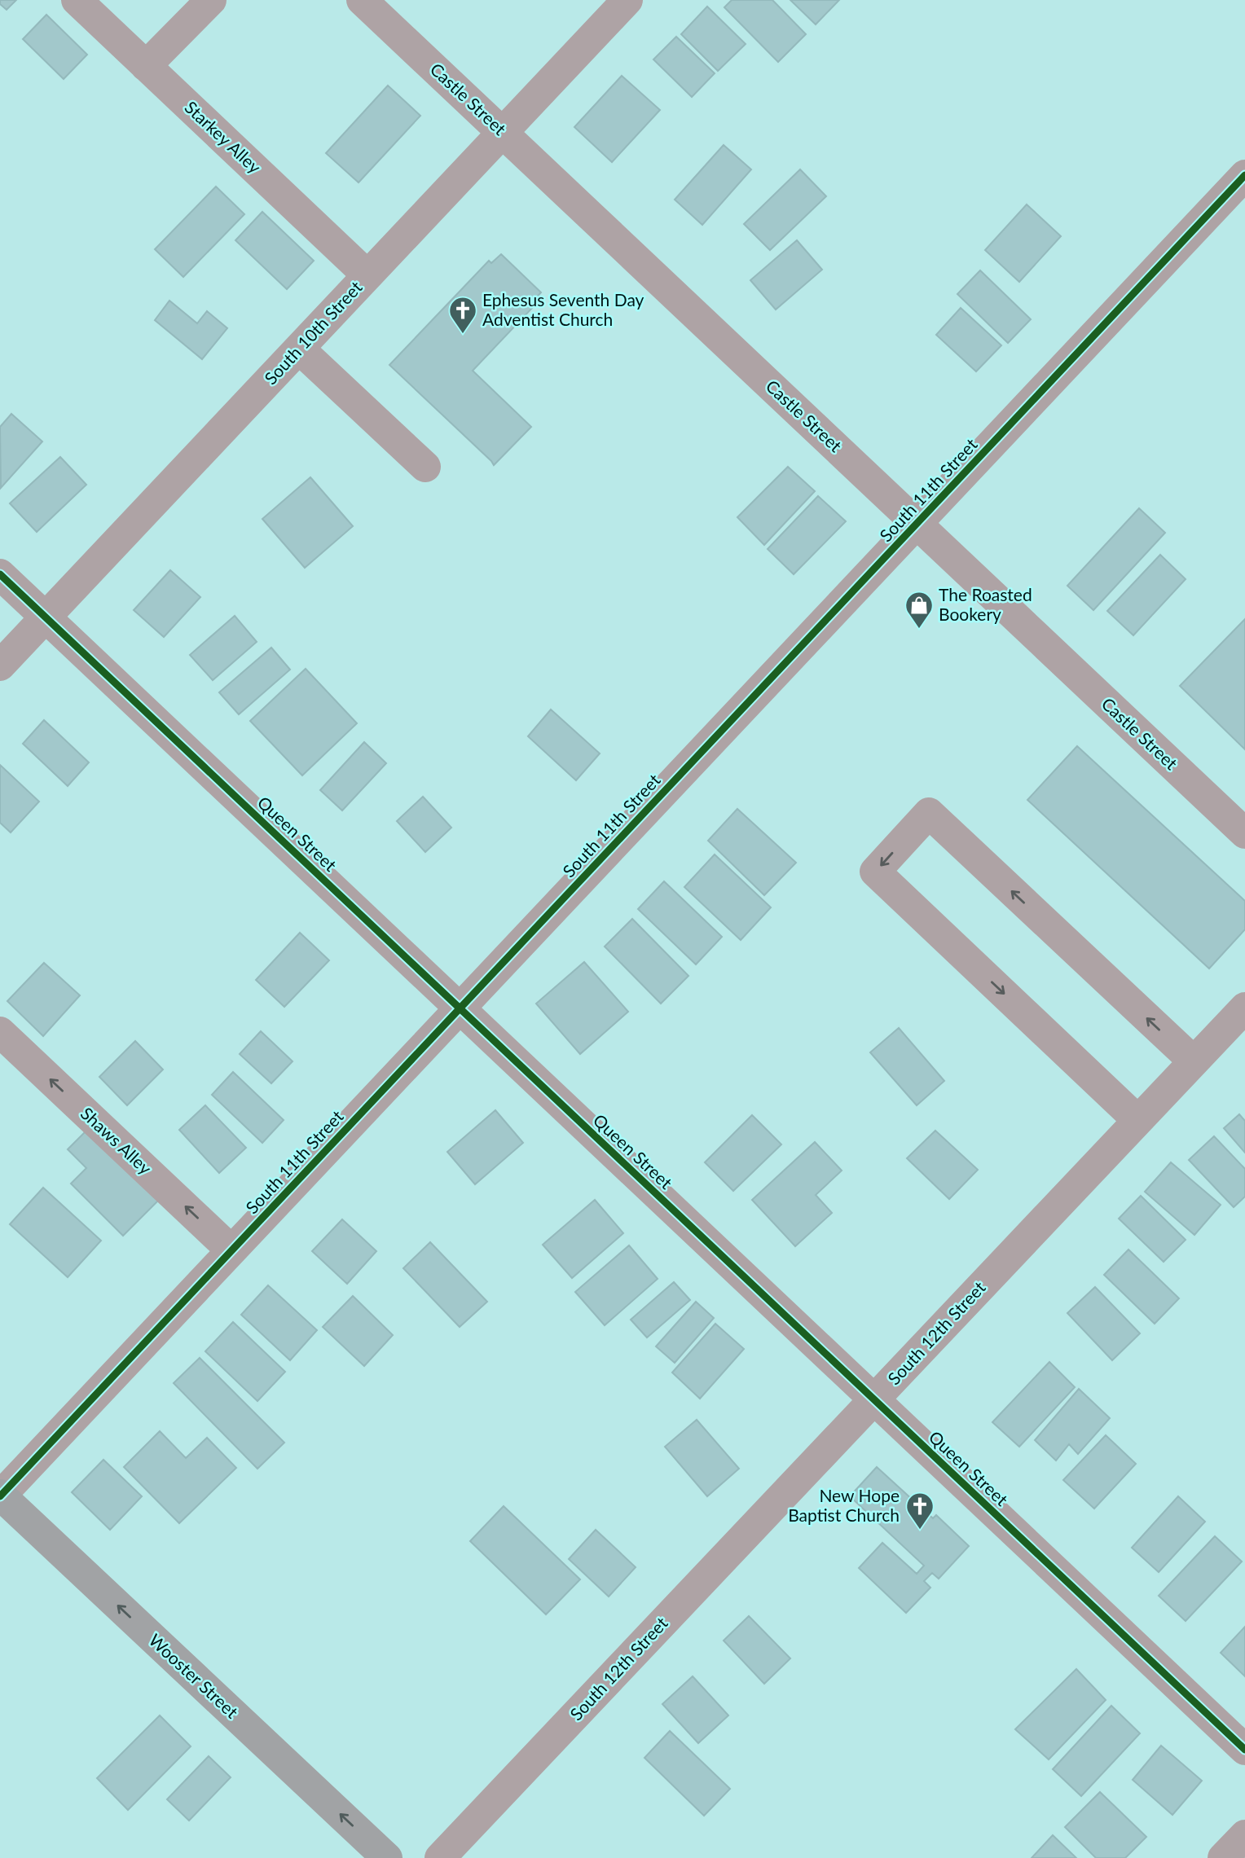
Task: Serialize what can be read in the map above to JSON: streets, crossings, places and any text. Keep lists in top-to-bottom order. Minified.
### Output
{"streets":{"main road":["Wooster Street"],"street":["Castle Street","Starkey Alley","South 10th Street","South 11th Street","Queen Street","Shaws Alley","South 12th Street"]},"crossings":[["Castle Street","South 10th Street"],["Castle Street","South 11th Street"],["Starkey Alley","South 10th Street"],["South 10th Street","Queen Street"],["South 11th Street","Queen Street"],["South 11th Street","Shaws Alley"],["South 11th Street","Wooster Street"],["Queen Street","South 12th Street"]],"one_way":["Shaws Alley","Wooster Street"],"places":{"church":["Ephesus Seventh Day Adventist Church","New Hope Baptist Church"],"shop":["The Roasted Bookery"]}}
